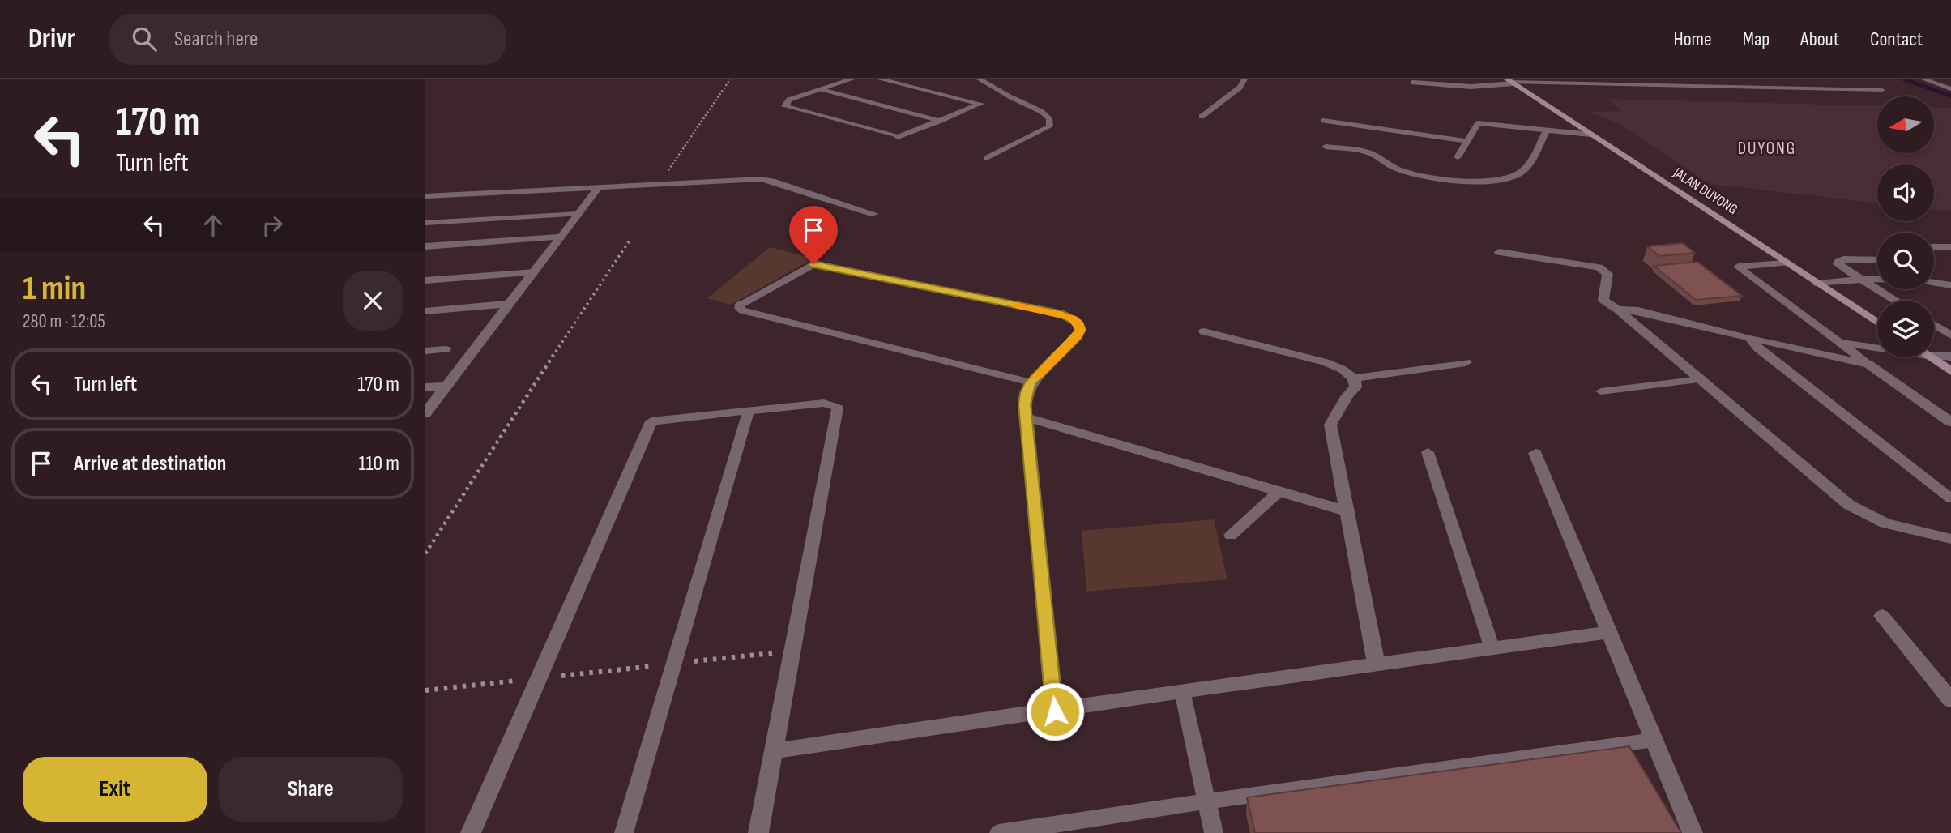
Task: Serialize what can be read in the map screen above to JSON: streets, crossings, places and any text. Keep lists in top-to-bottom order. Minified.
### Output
{"streets":{"main road":["JALAN DUYONG"]},"districts":["DUYONG"],"north":"left","page":{"header":"Drivr","search":"Search here","nav":["Home","Map","About","Contact"],"turn":["170 m","Turn left"],"heading":["1 min","280 m · 12:05"],"list":[{"name":"Turn left","value":"170 m"},{"name":"Arrive at destination","value":"110 m"}],"buttons":["Exit","Share"]}}
